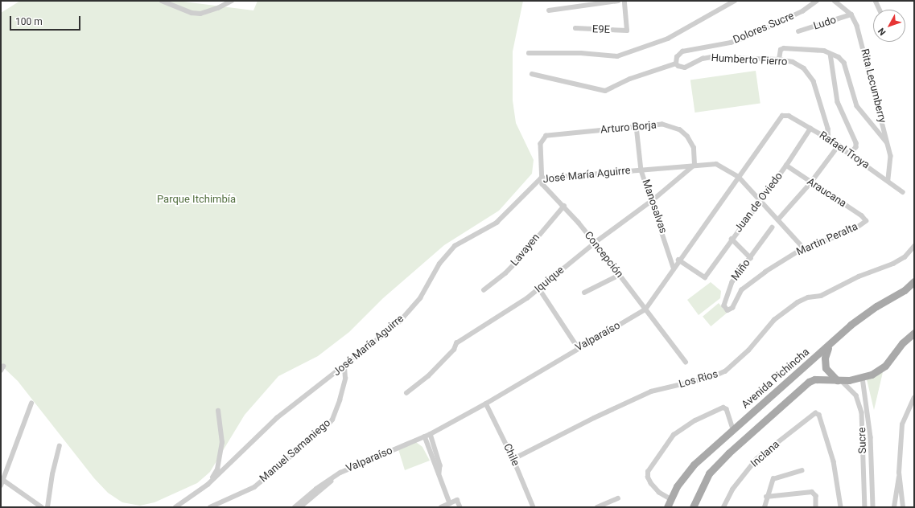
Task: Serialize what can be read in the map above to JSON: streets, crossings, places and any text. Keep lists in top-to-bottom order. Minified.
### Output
{"streets":{"main road":["Avenida Pichincha"],"street":["Ludo","Dolores Sucre","E9E","Humberto Fierro","Rita Lecumberry","Arturo Borja","Rafael Troya","José María Aguirre","Araucana","Juan de Oviedo","Manosalvas","Martin Peralta","Lavayen","Concepción","Miño","Iquique","Valparaíso","Los Rios","Sucre","Manuel Samaniego","Inclana","Chile"]},"crossings":[["Ludo","Rita Lecumberry"],["Dolores Sucre","Humberto Fierro"],["Humberto Fierro","Rafael Troya"],["Rita Lecumberry","Rafael Troya"],["Arturo Borja","José María Aguirre"],["Arturo Borja","Manosalvas"],["Arturo Borja","Concepción"],["Arturo Borja","Iquique"],["Rafael Troya","Juan de Oviedo"],["Rafael Troya","Valparaíso"],["José María Aguirre","Juan de Oviedo"],["José María Aguirre","Manosalvas"],["José María Aguirre","Martin Peralta"],["José María Aguirre","Concepción"],["José María Aguirre","Iquique"],["José María Aguirre","Valparaíso"],["José María Aguirre","Manuel Samaniego"],["Araucana","Juan de Oviedo"],["Araucana","Martin Peralta"],["Juan de Oviedo","Valparaíso"],["Manosalvas","Iquique"],["Manosalvas","Valparaíso"],["Martin Peralta","Miño"],["Lavayen","Concepción"],["Concepción","Iquique"],["Concepción","Valparaíso"],["Valparaíso","Chile"],["Los Rios","Chile"]],"parks":["Parque Itchimbía"],"scale_bar":"100 m","north":"bottom left"}
